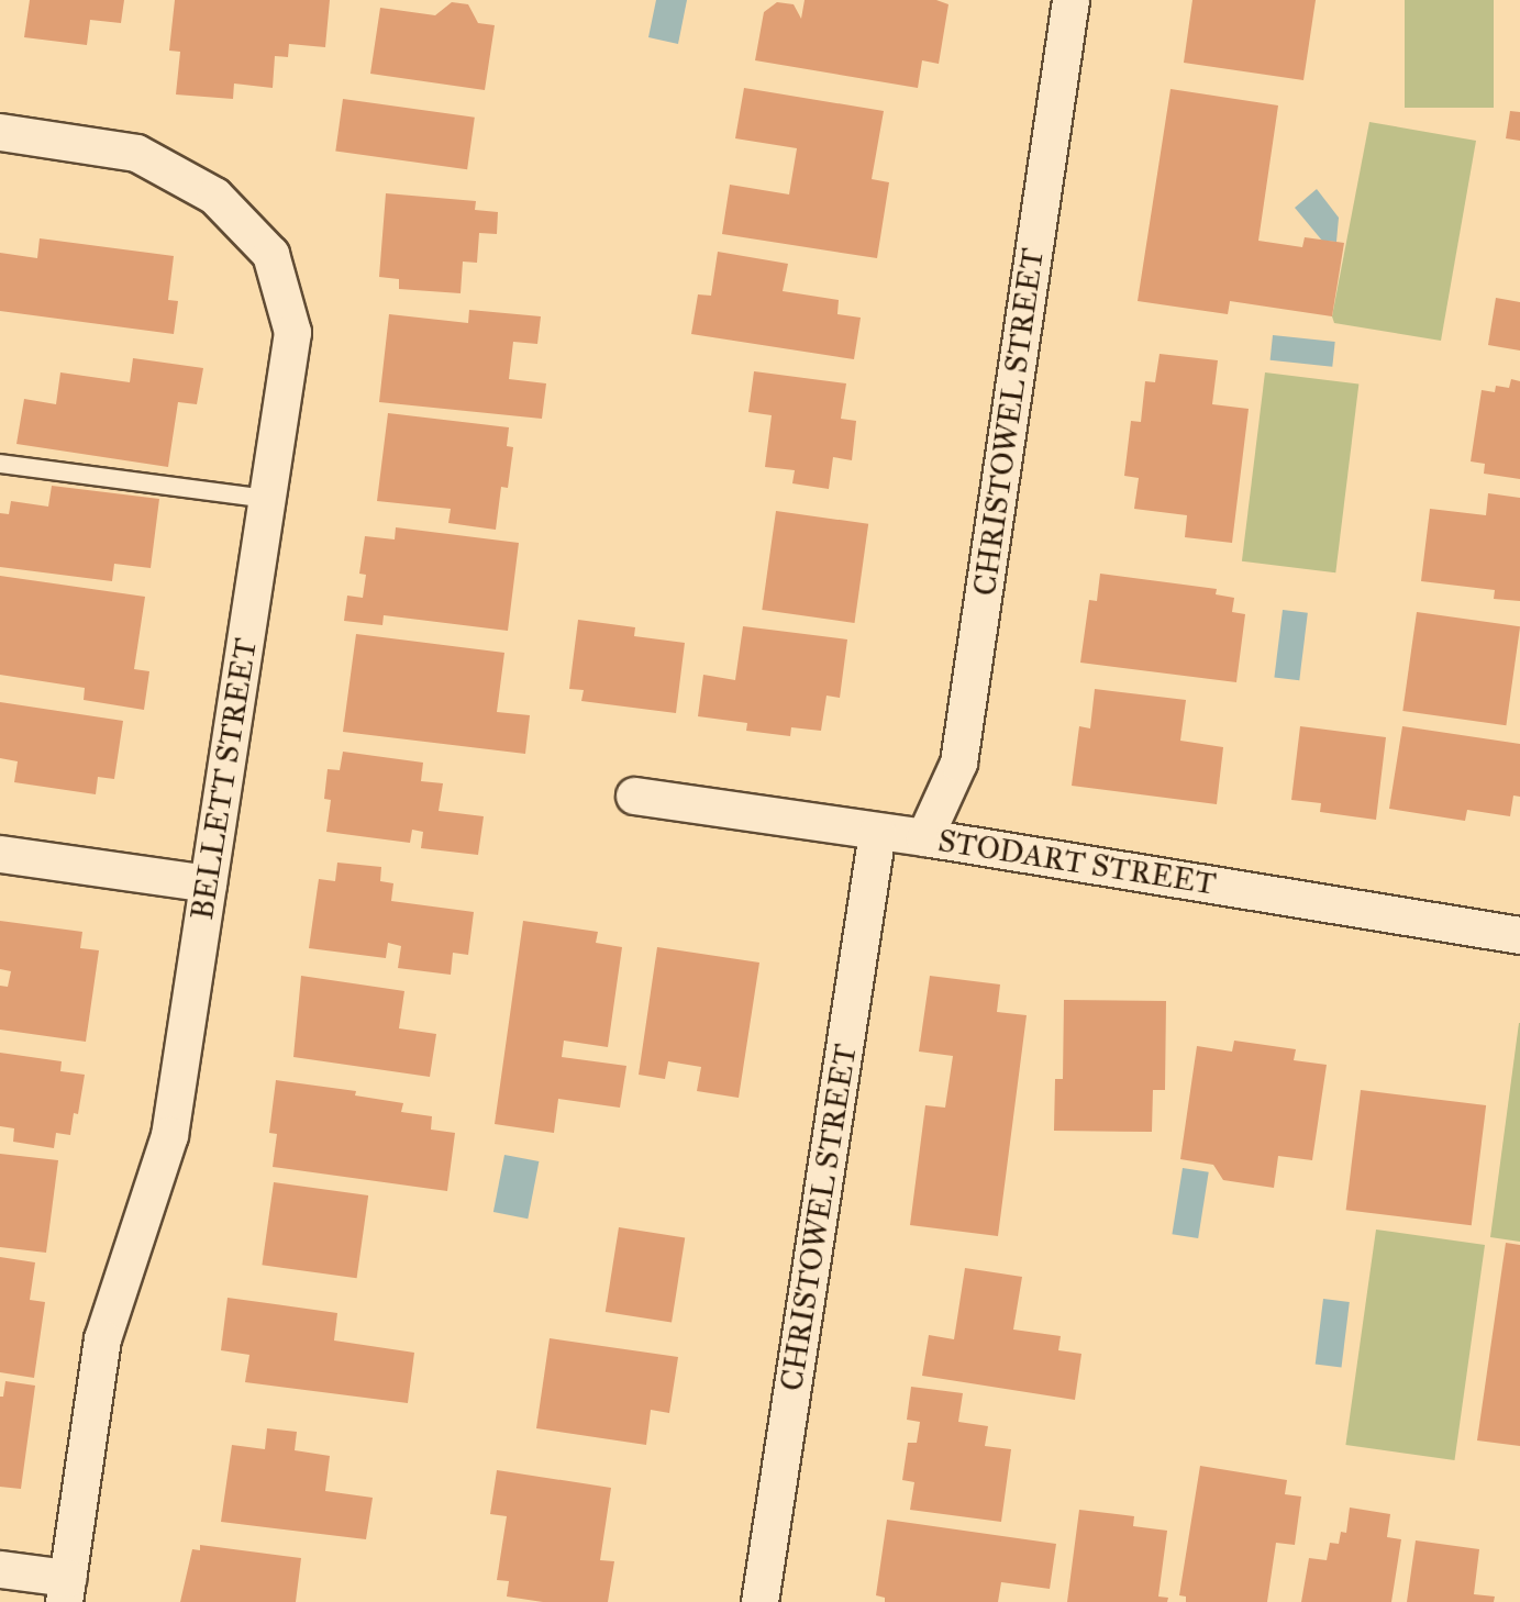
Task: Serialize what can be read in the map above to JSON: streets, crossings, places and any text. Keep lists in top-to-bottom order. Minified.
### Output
{"streets":{"street":["CHRISTOWEL STREET","BELLETT STREET","STODART STREET"]},"crossings":[["CHRISTOWEL STREET","STODART STREET"]]}
